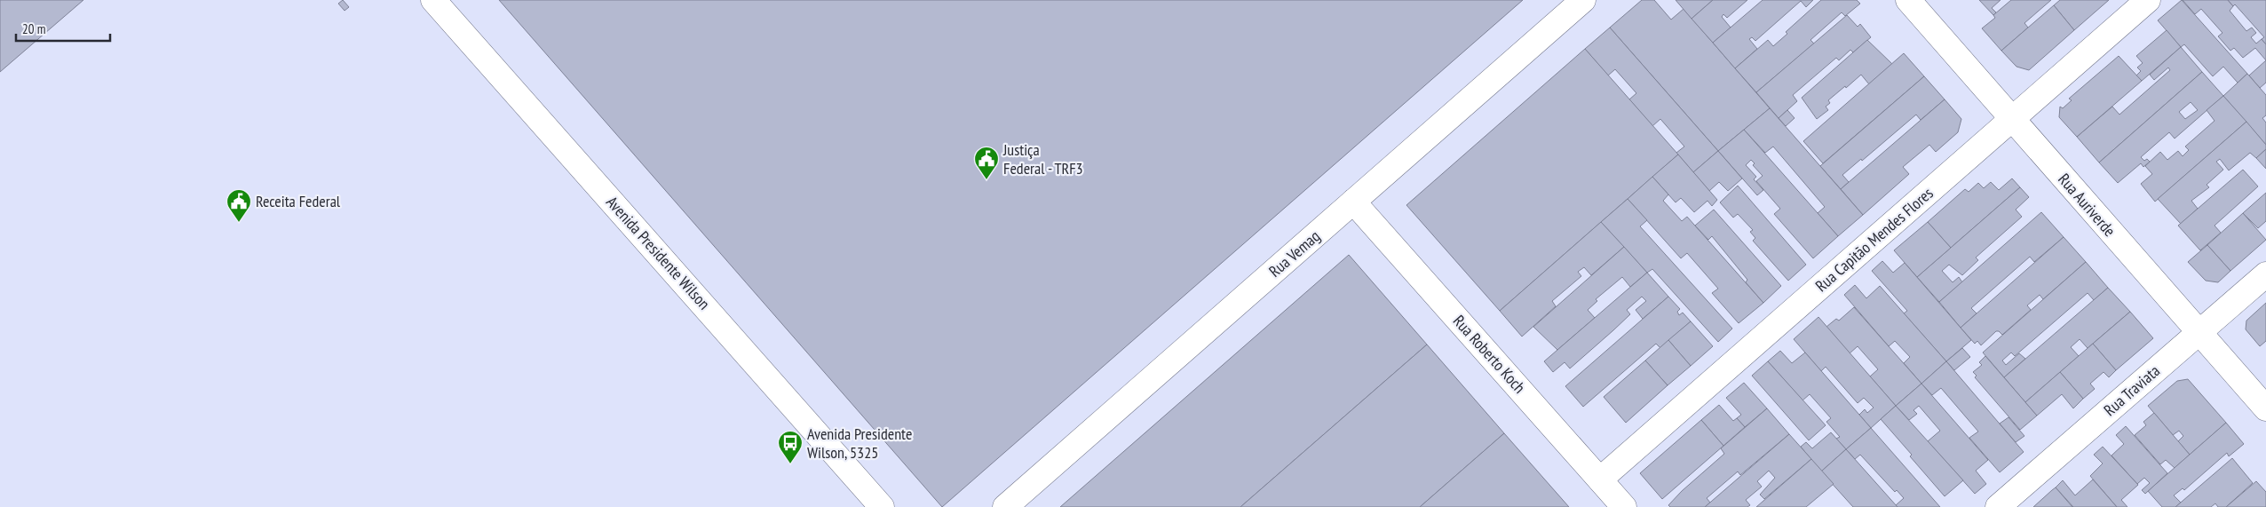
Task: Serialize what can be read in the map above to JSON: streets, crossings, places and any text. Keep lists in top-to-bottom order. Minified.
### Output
{"streets":{"street":["Rua Auriverde","Rua Capitão Mendes Flores","Avenida Presidente Wilson","Rua Vemag","Rua Roberto Koch","Rua Traviata"]},"crossings":[["Rua Auriverde","Rua Capitão Mendes Flores"],["Rua Auriverde","Rua Traviata"],["Rua Capitão Mendes Flores","Rua Roberto Koch"],["Rua Vemag","Rua Roberto Koch"]],"places":{"public building":["Justiça Federal - TRF3","Receita Federal"],"bus stop":["Avenida Presidente Wilson, 5325"]},"scale_bar":"20 m"}
